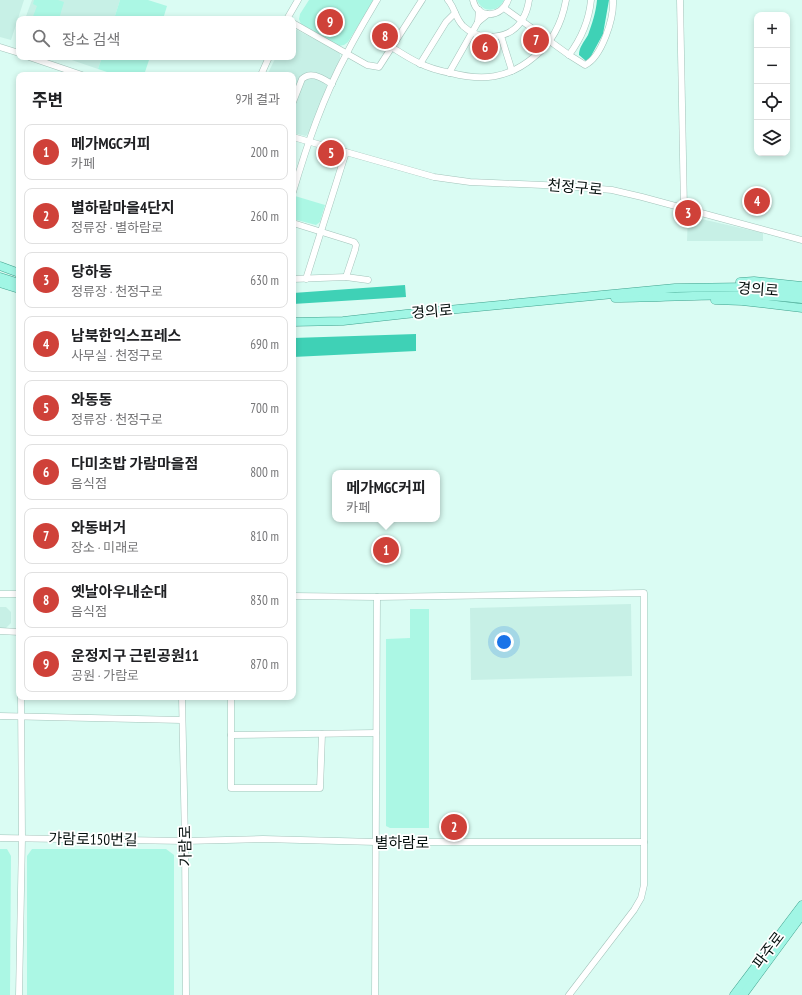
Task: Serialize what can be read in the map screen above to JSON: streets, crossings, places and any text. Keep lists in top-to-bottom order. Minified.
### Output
{"streets":{"main road":["경의로","파주로"],"street":["천정구로","가람로150번길","별하람로","가람로"]},"crossings":[["가람로150번길","별하람로"],["가람로150번길","가람로"],["별하람로","가람로"]],"page":{"pins":["9","8","7","6","5","4","3","1","2"],"map_buttons":["+","−"],"search":"장소 검색","heading":["주변","9개 결과"],"list":[{"mark":"1","name":"메가MGC커피","note":"카페","value":"200 m"},{"mark":"2","name":"별하람마을4단지","note":"정류장 · 별하람로","value":"260 m"},{"mark":"3","name":"당하동","note":"정류장 · 천정구로","value":"630 m"},{"mark":"4","name":"남북한익스프레스","note":"사무실 · 천정구로","value":"690 m"},{"mark":"5","name":"와동동","note":"정류장 · 천정구로","value":"700 m"},{"mark":"6","name":"다미초밥 가람마을점","note":"음식점","value":"800 m"},{"mark":"7","name":"와동버거","note":"장소 · 미래로","value":"810 m"},{"mark":"8","name":"옛날아우내순대","note":"음식점","value":"830 m"},{"mark":"9","name":"운정지구 근린공원11","note":"공원 · 가람로","value":"870 m"}],"popup":["메가MGC커피","카페"]}}
